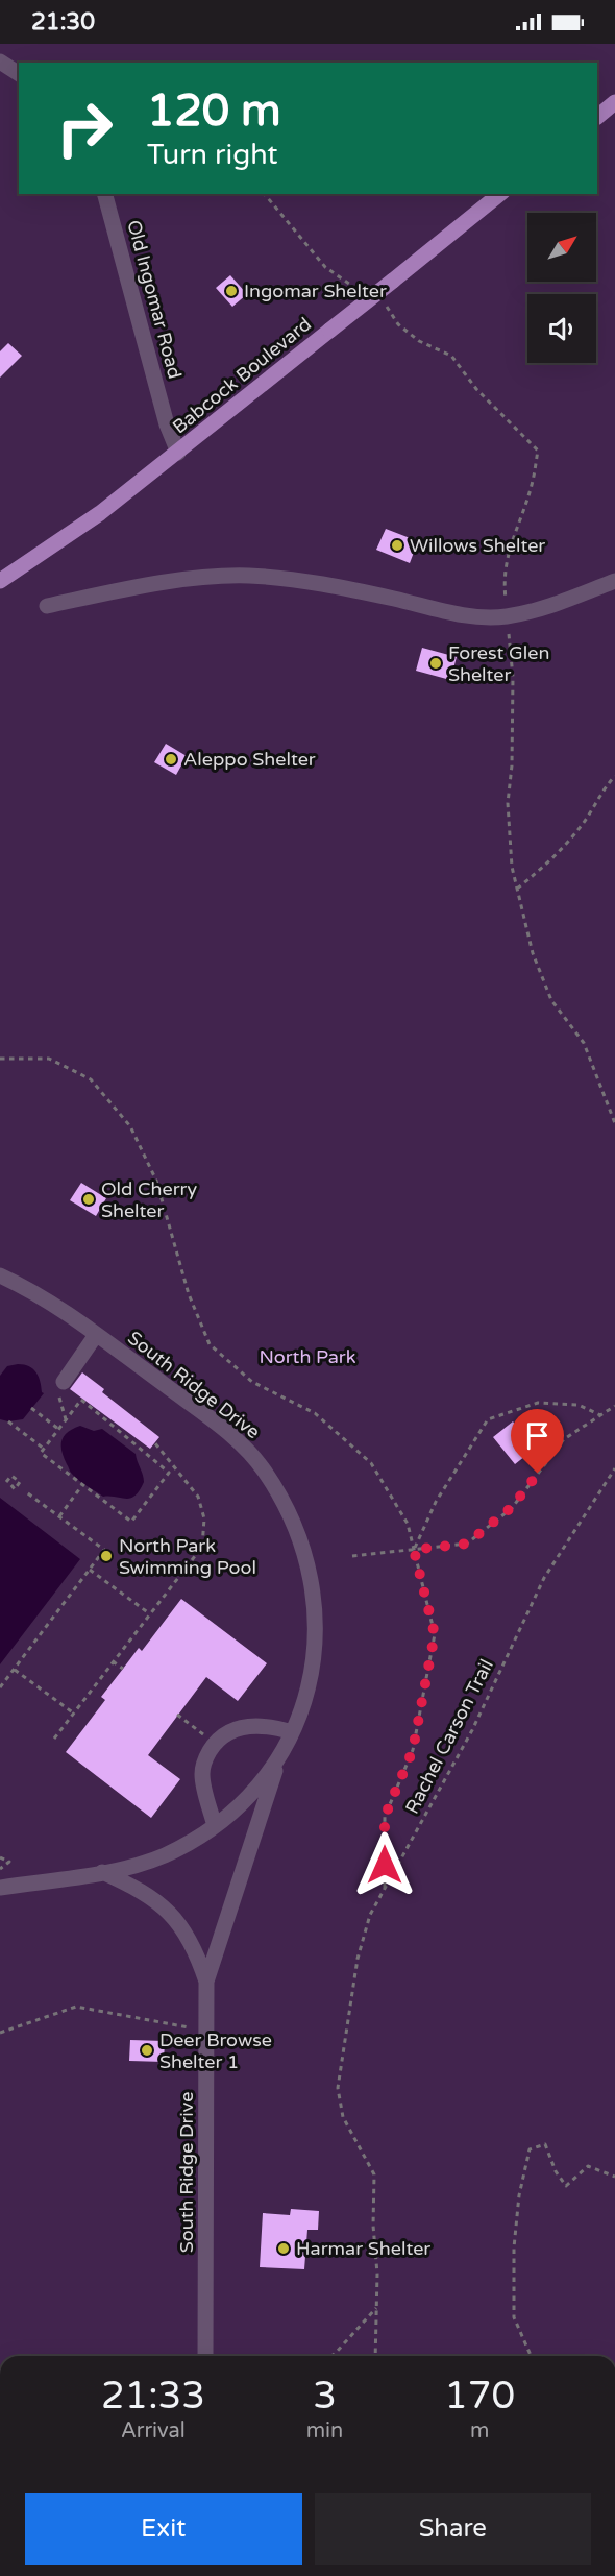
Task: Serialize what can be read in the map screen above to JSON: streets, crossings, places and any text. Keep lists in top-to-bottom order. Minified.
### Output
{"streets":{"main road":["Babcock Boulevard"],"street":["Old Ingomar Road","South Ridge Drive"],"path":["Rachel Carson Trail"]},"crossings":[["Old Ingomar Road","Babcock Boulevard"]],"parks":["North Park"],"places":["Ingomar Shelter","Willows Shelter","Forest Glen Shelter","Aleppo Shelter","Old Cherry Shelter","North Park Swimming Pool","Deer Browse Shelter 1","Harmar Shelter"],"north":"top right","page":{"status":"21:30","turn":["120 m","Turn right"],"eta":["21:33","Arrival","3","min","170","m"],"buttons":["Exit","Share"]}}
